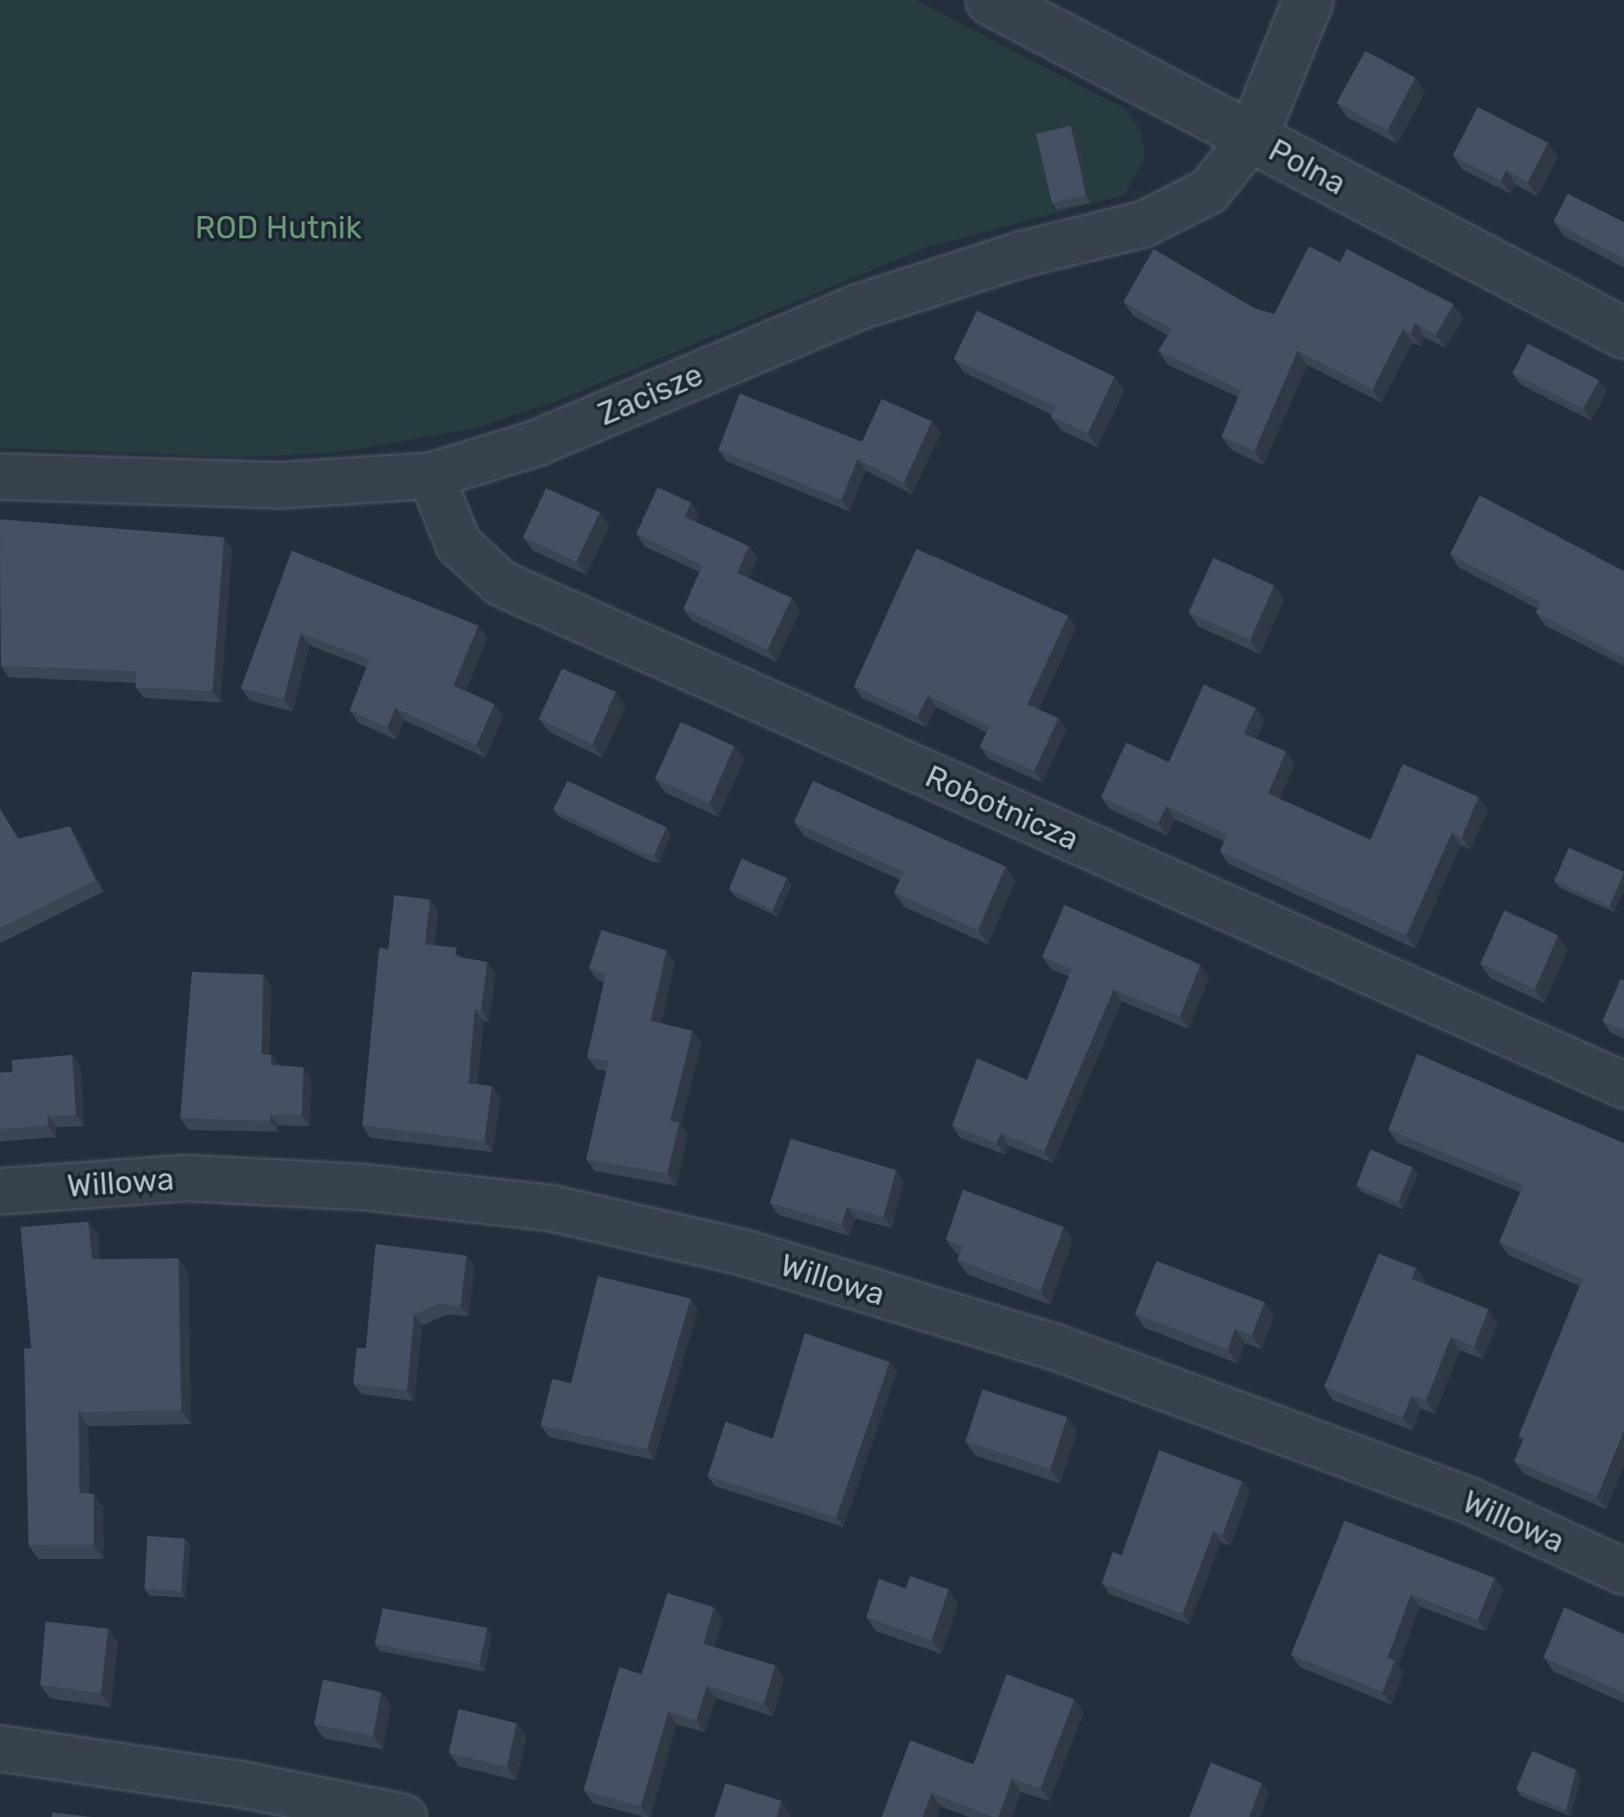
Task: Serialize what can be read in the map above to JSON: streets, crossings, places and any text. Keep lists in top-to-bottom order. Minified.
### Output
{"streets":{"street":["Polna","Zacisze","Robotnicza","Willowa"]},"crossings":[["Polna","Zacisze"],["Zacisze","Robotnicza"]],"parks":["ROD Hutnik"]}
